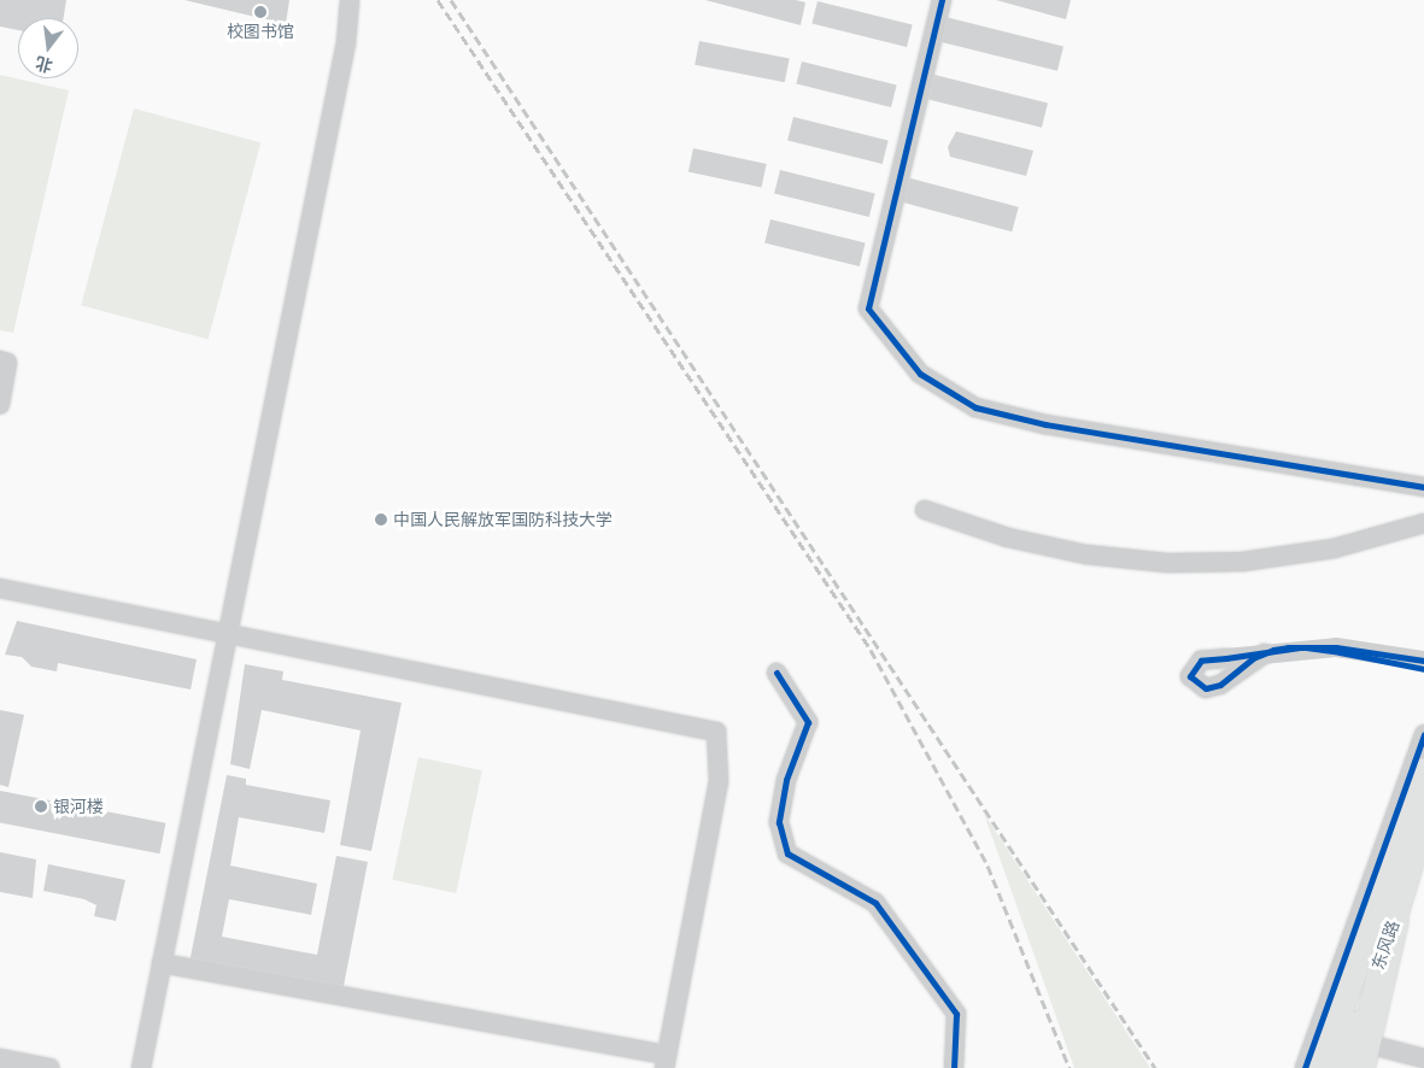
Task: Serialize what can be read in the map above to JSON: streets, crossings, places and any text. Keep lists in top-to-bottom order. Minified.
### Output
{"streets":{"main road":["东风路"]},"places":["校图书馆","中国人民解放军国防科技大学","银河楼"],"north":"bottom"}
